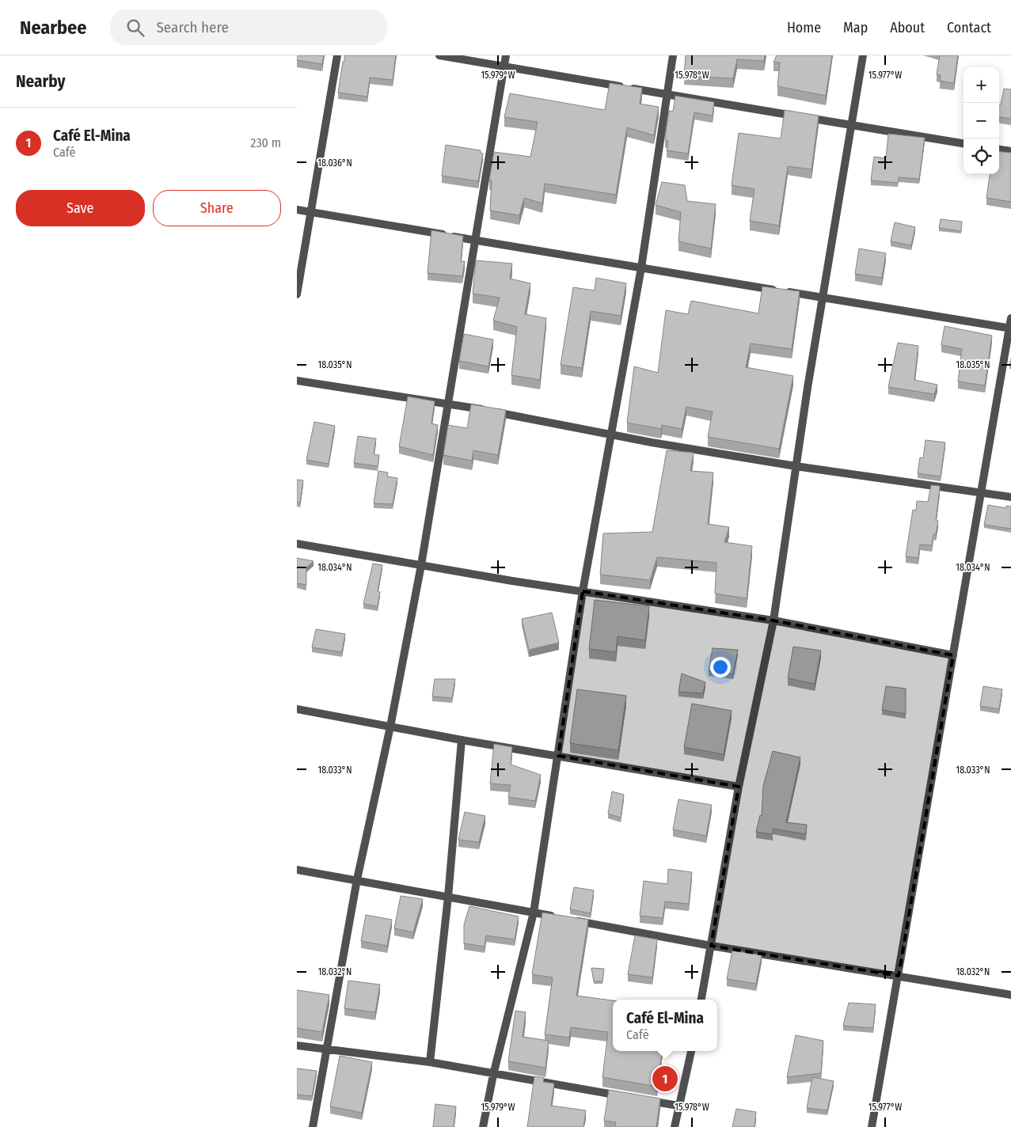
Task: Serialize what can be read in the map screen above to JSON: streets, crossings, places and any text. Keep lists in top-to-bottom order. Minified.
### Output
{"page":{"header":"Nearbee","search":"Search here","nav":["Home","Map","About","Contact"],"heading":"Nearby","map_buttons":["+","−"],"list":[{"mark":"1","name":"Café El-Mina","note":"Café","value":"230 m"}],"buttons":["Save","Share"],"popup":["Café El-Mina","Café"],"pins":"1"},"coordinates":["15.979°W","15.978°W","15.977°W","18.036°N","18.035°N","18.034°N","18.033°N","18.032°N"]}
